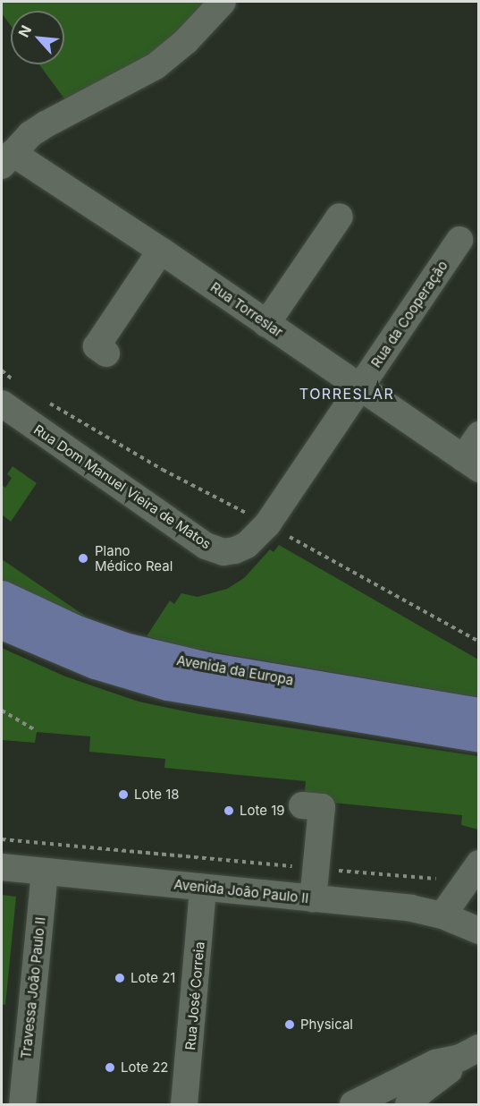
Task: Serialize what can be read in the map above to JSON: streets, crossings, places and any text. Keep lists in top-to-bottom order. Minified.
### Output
{"streets":{"main road":["Avenida da Europa"],"street":["Rua Torreslar","Rua da Cooperação","Rua Dom Manuel Vieira de Matos","Avenida João Paulo II","Travessa João Paulo II","Rua José Correia"]},"crossings":[["Rua Torreslar","Rua da Cooperação"],["Rua Torreslar","Rua Dom Manuel Vieira de Matos"],["Rua da Cooperação","Rua Dom Manuel Vieira de Matos"],["Avenida João Paulo II","Travessa João Paulo II"],["Avenida João Paulo II","Rua José Correia"]],"districts":["TORRESLAR"],"places":["Plano Médico Real","Lote 18","Lote 19","Lote 21","Physical","Lote 22"],"north":"top left"}
